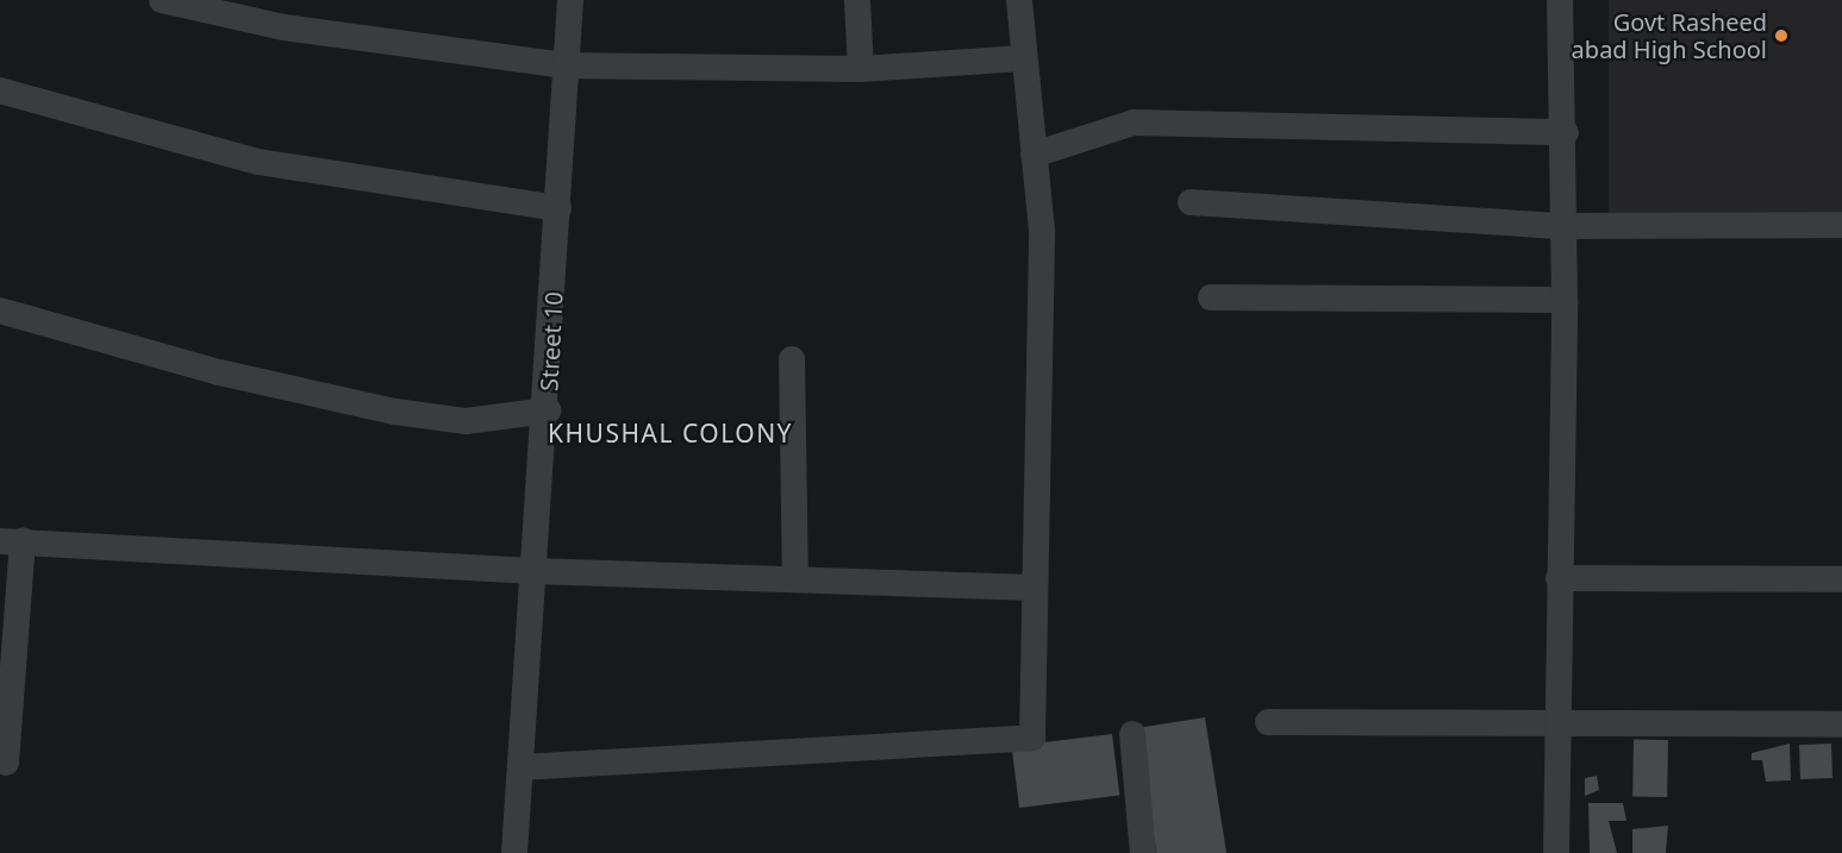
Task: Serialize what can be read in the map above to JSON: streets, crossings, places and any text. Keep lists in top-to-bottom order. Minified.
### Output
{"streets":{"street":["Street 10"]},"districts":["KHUSHAL COLONY"],"places":["Govt Rasheed abad High School"]}
